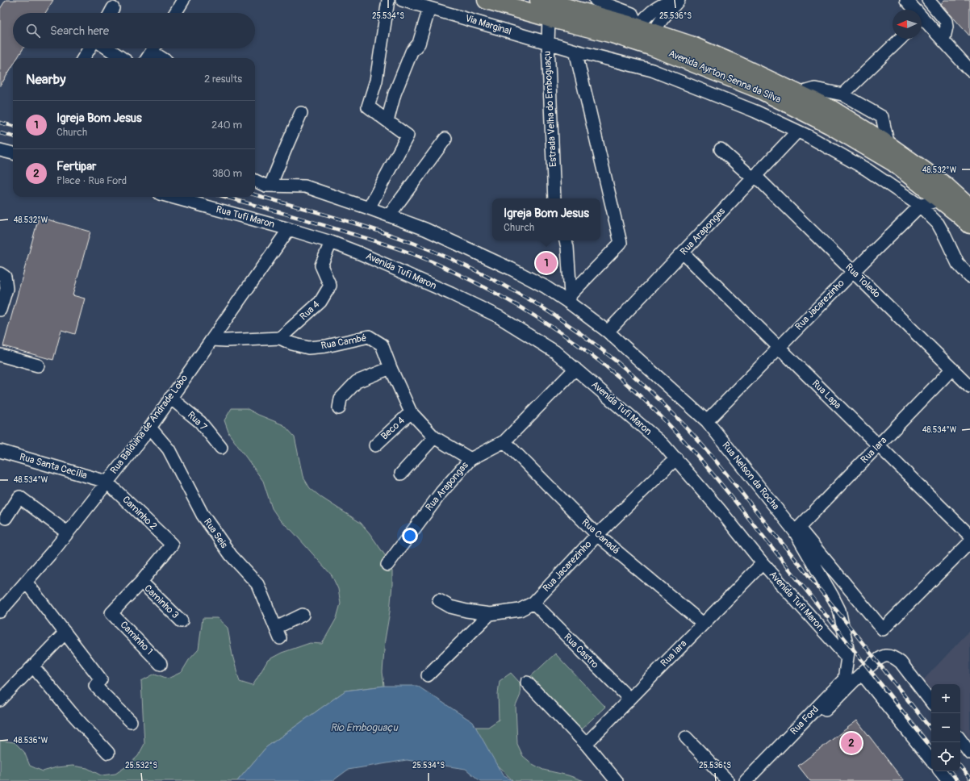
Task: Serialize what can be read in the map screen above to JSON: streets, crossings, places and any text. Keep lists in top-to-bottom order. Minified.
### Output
{"streets":{"highway":["Avenida Ayrton Senna da Silva"],"street":["Via Marginal","Estrada Velha do Emboguaçu","Rua Tufi Maron","Rua Arapongas","Avenida Tufi Maron","Rua Toledo","Rua Jacarezinho","Rua 4","Rua Cambé","Rua Lapa","Rua 7","Rua Balduina de Andrade Lobo","Beco 4","Rua Iara","Rua Santa Cecília","Rua Nelson da Rocha","Caminho 2","Rua Seis","Rua Canadá","Caminho 3","Caminho 1","Rua Castro","Rua Ford"]},"crossings":[["Via Marginal","Estrada Velha do Emboguaçu"],["Via Marginal","Rua Arapongas"],["Via Marginal","Rua Jacarezinho"],["Avenida Ayrton Senna da Silva","Estrada Velha do Emboguaçu"],["Avenida Ayrton Senna da Silva","Rua Jacarezinho"],["Rua Tufi Maron","Avenida Tufi Maron"],["Rua Tufi Maron","Rua 4"],["Rua Tufi Maron","Rua Balduina de Andrade Lobo"],["Rua Arapongas","Avenida Tufi Maron"],["Rua Arapongas","Rua Toledo"],["Rua Arapongas","Rua Cambé"],["Rua Arapongas","Rua Lapa"],["Rua Arapongas","Rua Nelson da Rocha"],["Rua Arapongas","Rua Canadá"],["Avenida Tufi Maron","Rua Jacarezinho"],["Avenida Tufi Maron","Rua 4"],["Avenida Tufi Maron","Rua Iara"],["Avenida Tufi Maron","Rua Nelson da Rocha"],["Avenida Tufi Maron","Rua Ford"],["Rua Toledo","Rua Jacarezinho"],["Rua Toledo","Rua Iara"],["Rua Jacarezinho","Rua Lapa"],["Rua Jacarezinho","Rua Nelson da Rocha"],["Rua Jacarezinho","Rua Canadá"],["Rua Jacarezinho","Rua Castro"],["Rua 4","Rua Cambé"],["Rua Cambé","Rua Balduina de Andrade Lobo"],["Rua Cambé","Beco 4"],["Rua Lapa","Rua Iara"],["Rua 7","Rua Balduina de Andrade Lobo"],["Rua Balduina de Andrade Lobo","Rua Santa Cecília"],["Rua Balduina de Andrade Lobo","Caminho 2"],["Rua Balduina de Andrade Lobo","Rua Seis"],["Rua Iara","Rua Nelson da Rocha"],["Rua Iara","Rua Canadá"],["Rua Iara","Rua Castro"],["Rua Santa Cecília","Caminho 2"],["Rua Nelson da Rocha","Rua Ford"],["Caminho 2","Caminho 3"],["Caminho 2","Caminho 1"],["Caminho 3","Caminho 1"]],"water":["Rio Emboguaçu"],"north":"left","page":{"search":"Search here","heading":["Nearby","2 results"],"list":[{"mark":"1","name":"Igreja Bom Jesus","note":"Church","value":"240 m"},{"mark":"2","name":"Fertipar","note":"Place · Rua Ford","value":"380 m"}],"popup":["Igreja Bom Jesus","Church"],"pins":["1","2"],"map_buttons":["+","−"]},"coordinates":["25.534°S","25.536°S","48.532°W","48.534°W","48.536°W","25.532°S"]}
